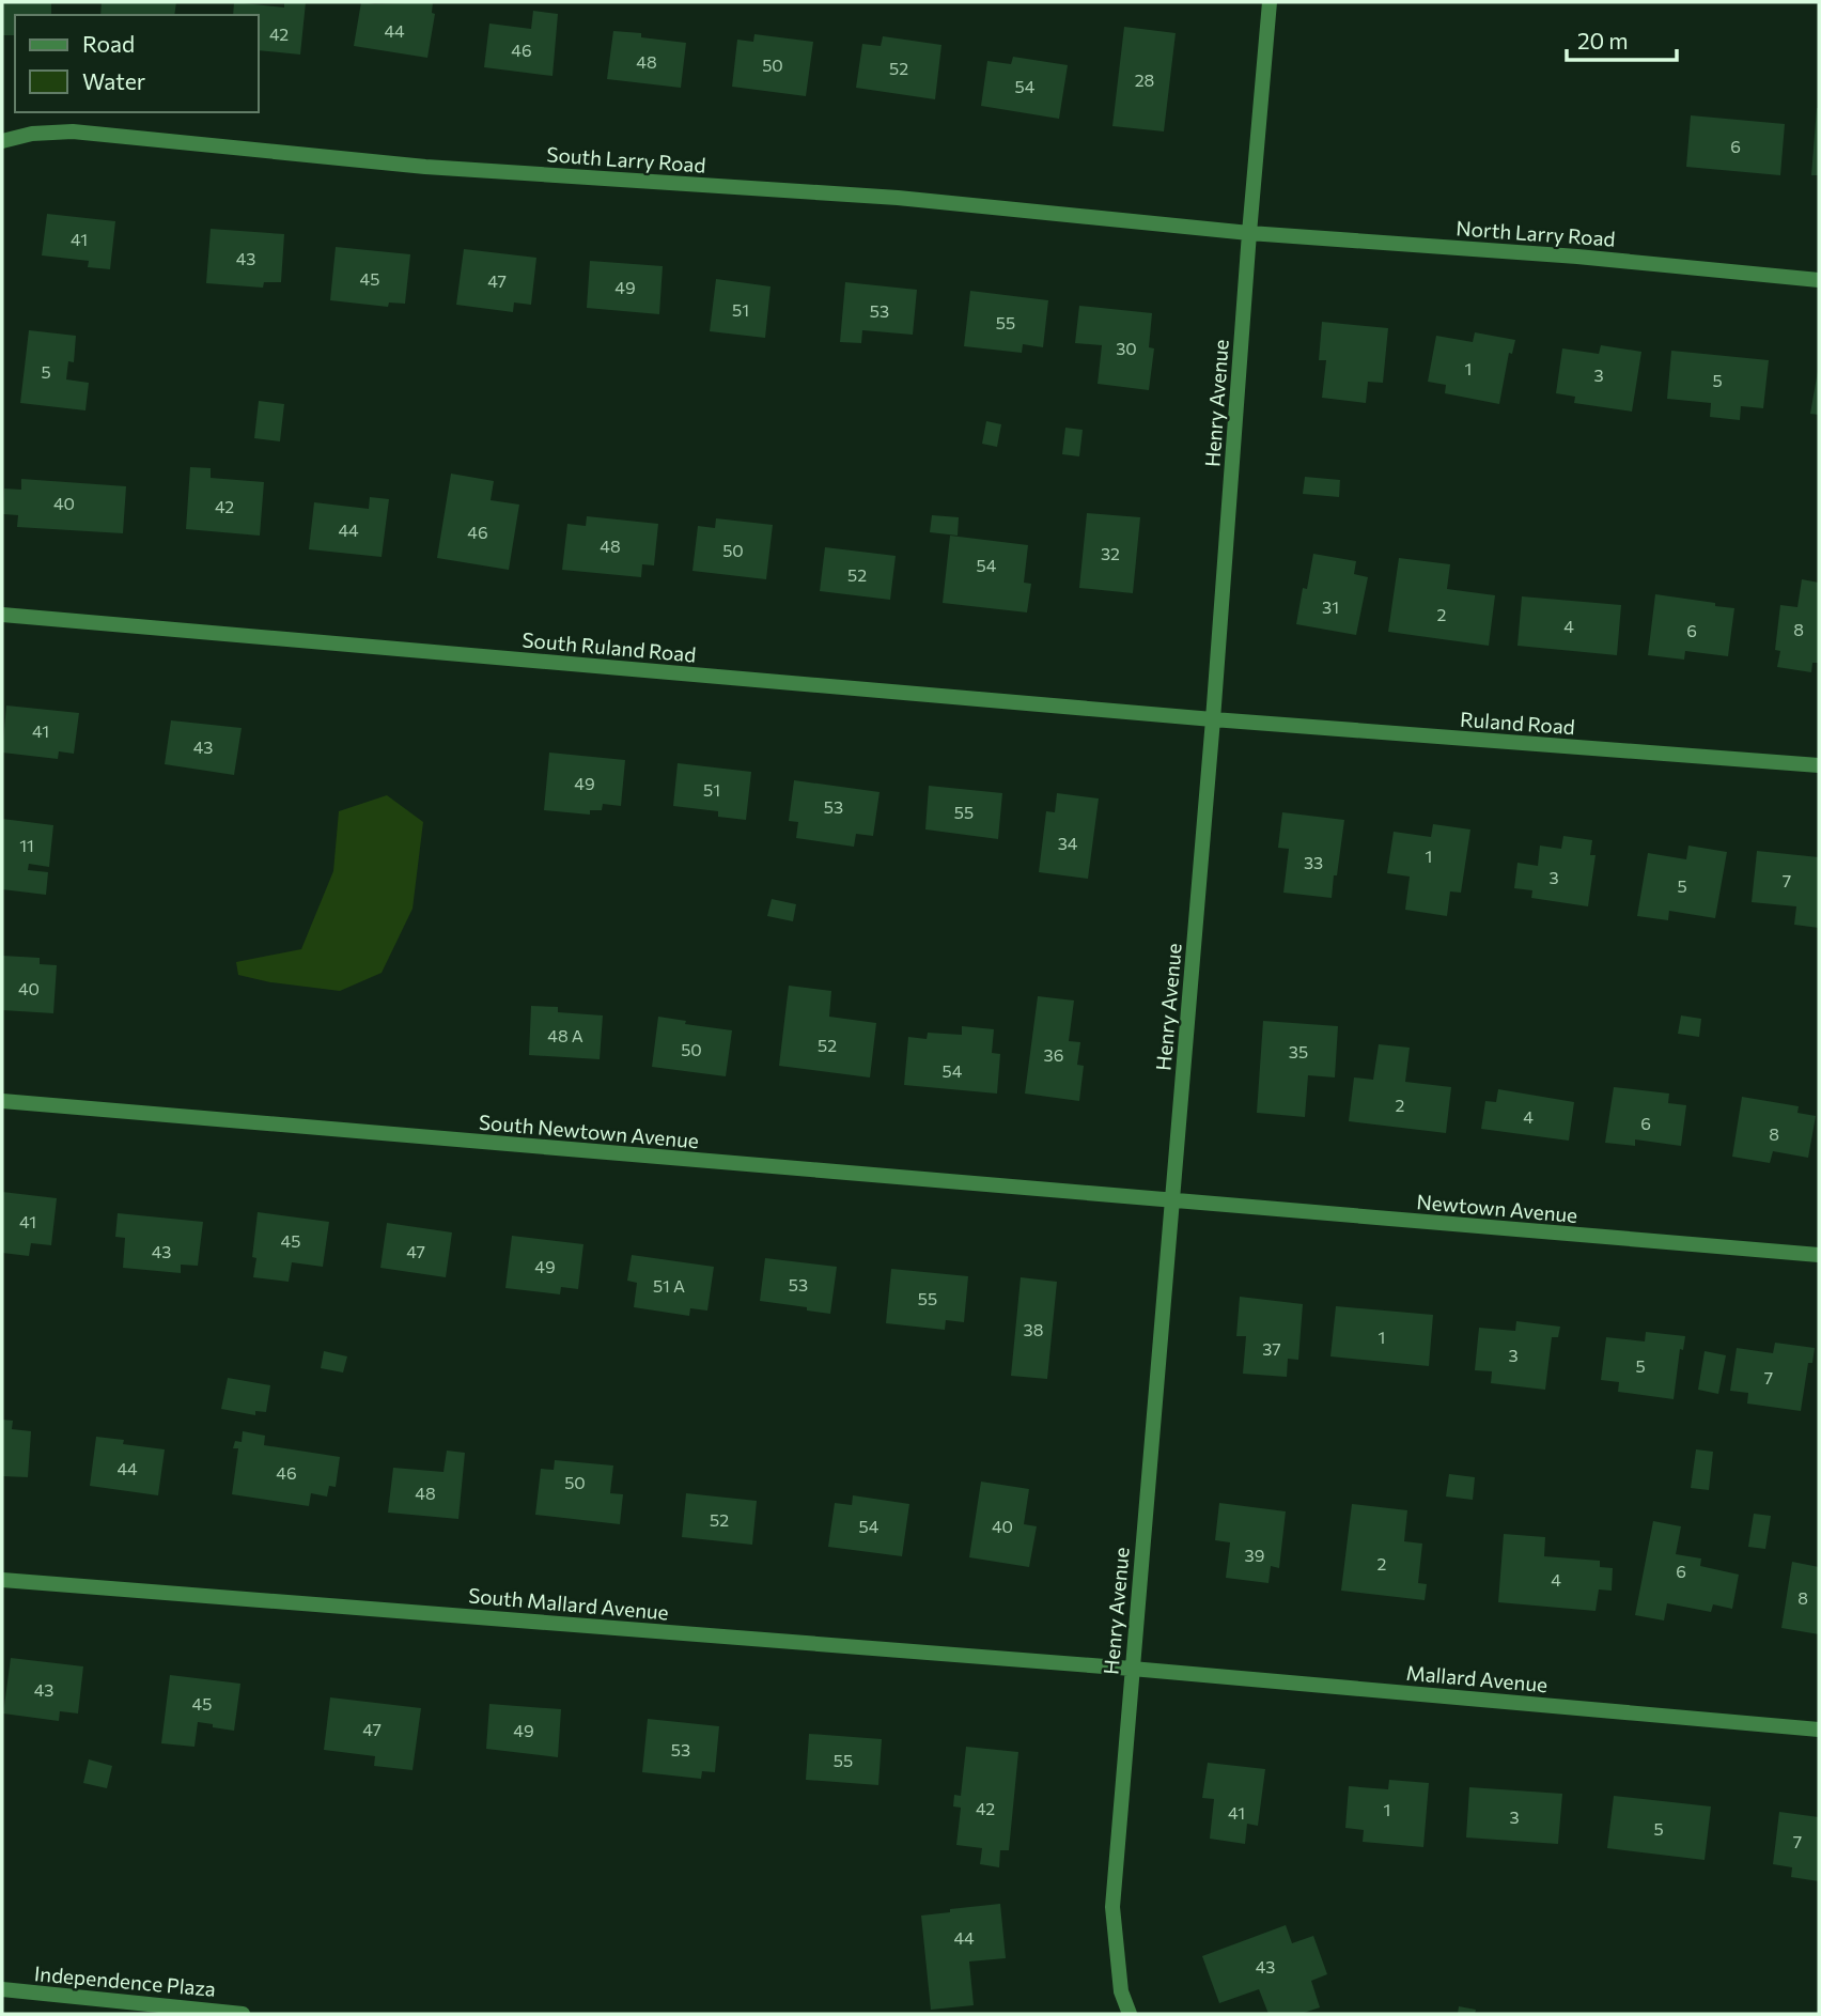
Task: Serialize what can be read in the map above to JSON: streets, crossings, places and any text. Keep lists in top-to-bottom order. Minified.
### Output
{"streets":{"street":["South Larry Road","North Larry Road","Henry Avenue","South Ruland Road","Ruland Road","South Newtown Avenue","Newtown Avenue","South Mallard Avenue","Mallard Avenue","Independence Plaza"]},"crossings":[["South Larry Road","North Larry Road"],["South Larry Road","Henry Avenue"],["North Larry Road","Henry Avenue"],["Henry Avenue","South Ruland Road"],["Henry Avenue","Ruland Road"],["Henry Avenue","South Newtown Avenue"],["Henry Avenue","Newtown Avenue"],["Henry Avenue","South Mallard Avenue"],["Henry Avenue","Mallard Avenue"],["South Ruland Road","Ruland Road"],["South Newtown Avenue","Newtown Avenue"],["South Mallard Avenue","Mallard Avenue"]],"house_numbers":["44","42","46","48","50","52","28","54","6","41","43","45","47","49","51","53","55","30","1","5","3","5","40","42","44","46","48","50","32","54","52","31","2","4","8","6","41","43","49","51","53","55","34","11","1","33","3","7","5","40","48 A","52","50","35","36","54","2","4","6","8","41","45","43","47","49","53","51 A","55","38","1","37","3","5","7","44","46","50","48","52","54","40","39","2","6","4","8","43","45","47","49","53","55","42","1","41","3","5","7","44","43"],"legend":["Road","Water"],"scale_bar":"20 m"}
